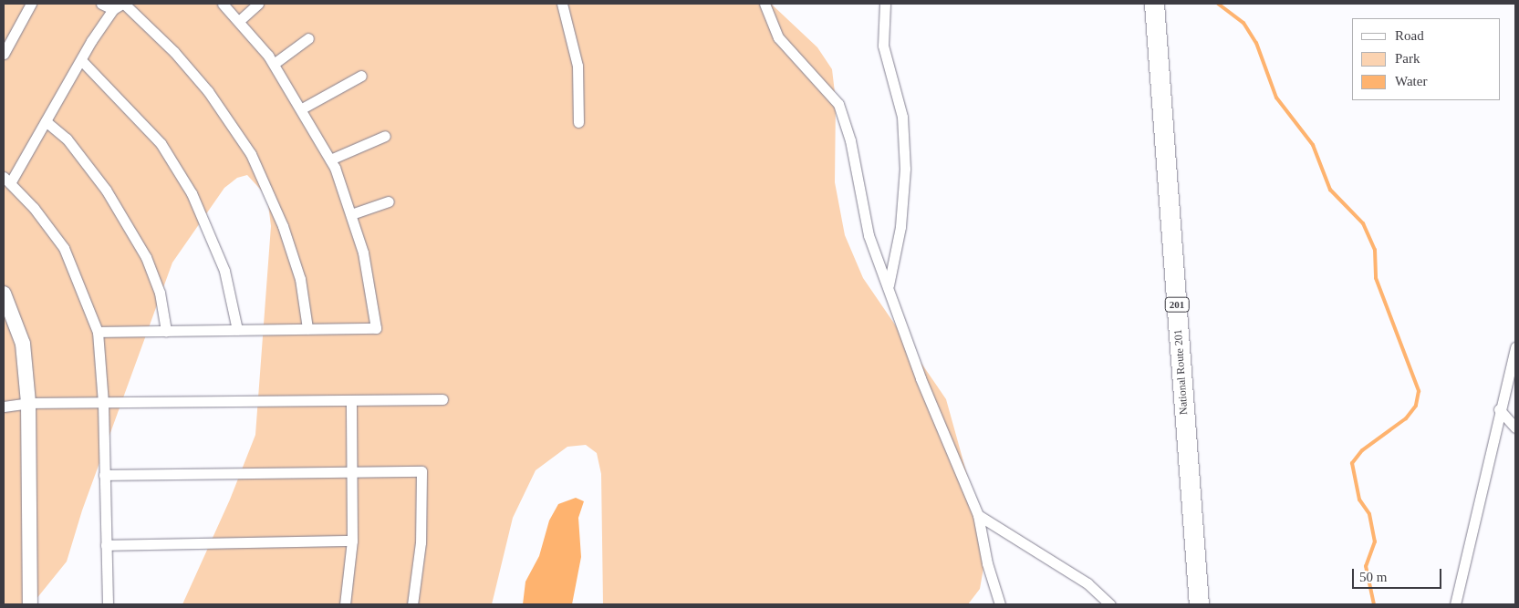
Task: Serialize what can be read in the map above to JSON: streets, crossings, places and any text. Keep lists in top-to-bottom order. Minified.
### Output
{"streets":{"highway":["201","National Route 201"]},"legend":["Road","Park","Water"],"scale_bar":"50 m"}
